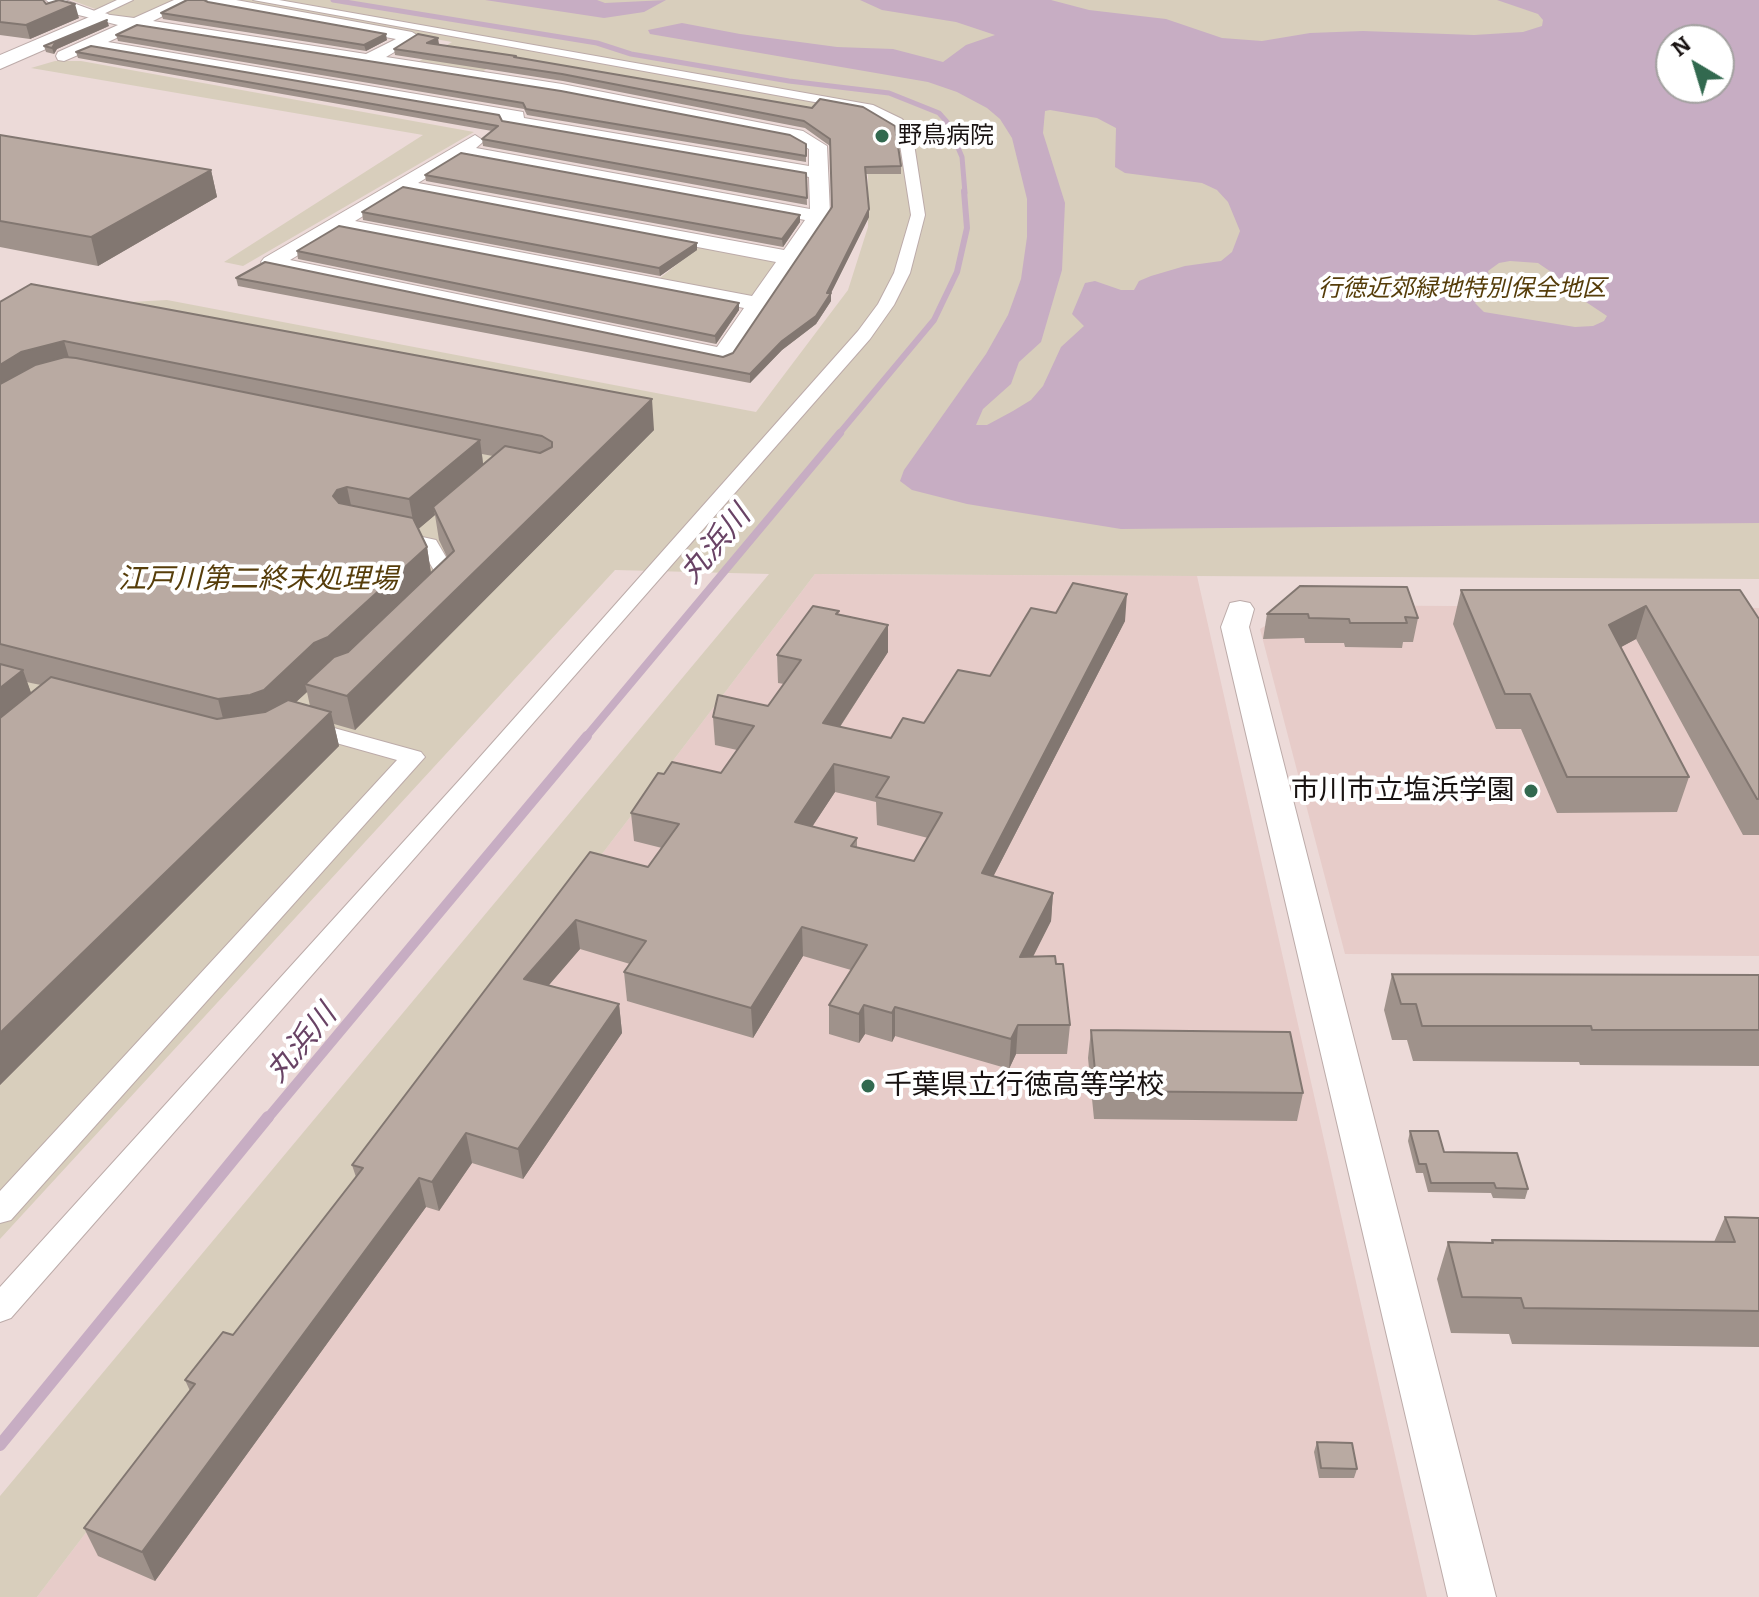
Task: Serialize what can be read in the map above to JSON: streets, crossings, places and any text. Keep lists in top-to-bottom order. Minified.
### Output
{"water":["丸浜川"],"parks":["行徳近郊緑地特別保全地区","江戸川第二終末処理場"],"places":["野鳥病院","市川市立塩浜学園","千葉県立行徳高等学校"],"north":"top left"}
